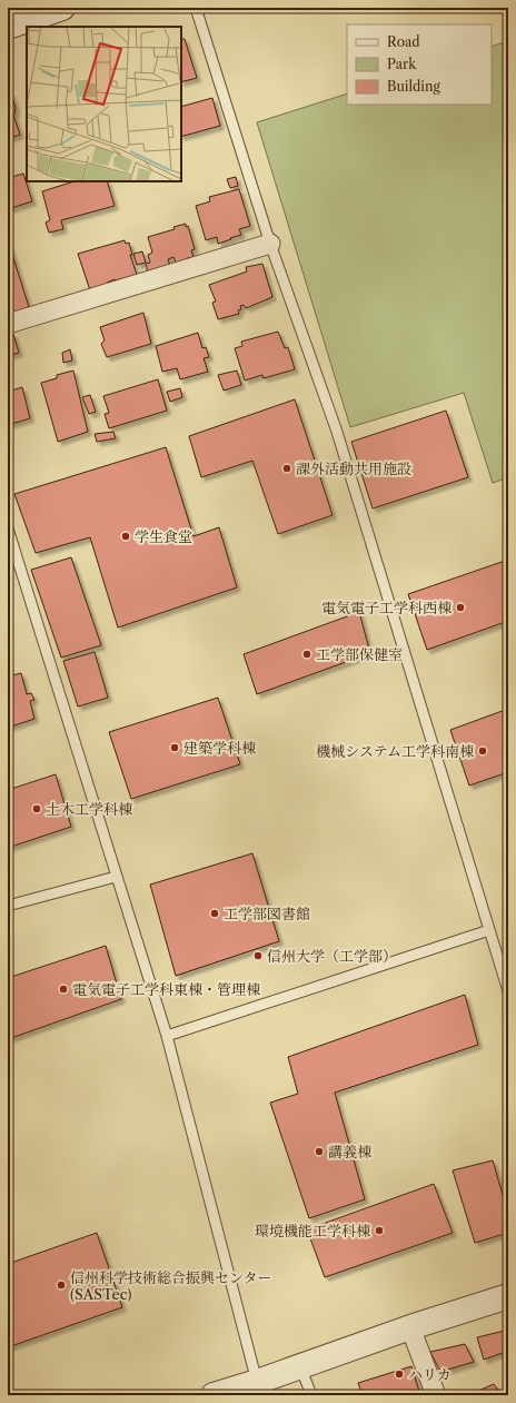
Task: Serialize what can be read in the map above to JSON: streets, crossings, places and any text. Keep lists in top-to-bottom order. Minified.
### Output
{"places":["課外活動共用施設","学生食堂","電気電子工学科西棟","工学部保健室","建築学科棟","機械システム工学科南棟","土木工学科棟","工学部図書館","信州大学（工学部）","電気電子工学科東棟・管理棟","講義棟","環境機能工学科棟","信州科学技術総合振興センター (SASTec)","ハリカ"],"legend":["Road","Park","Building"]}
